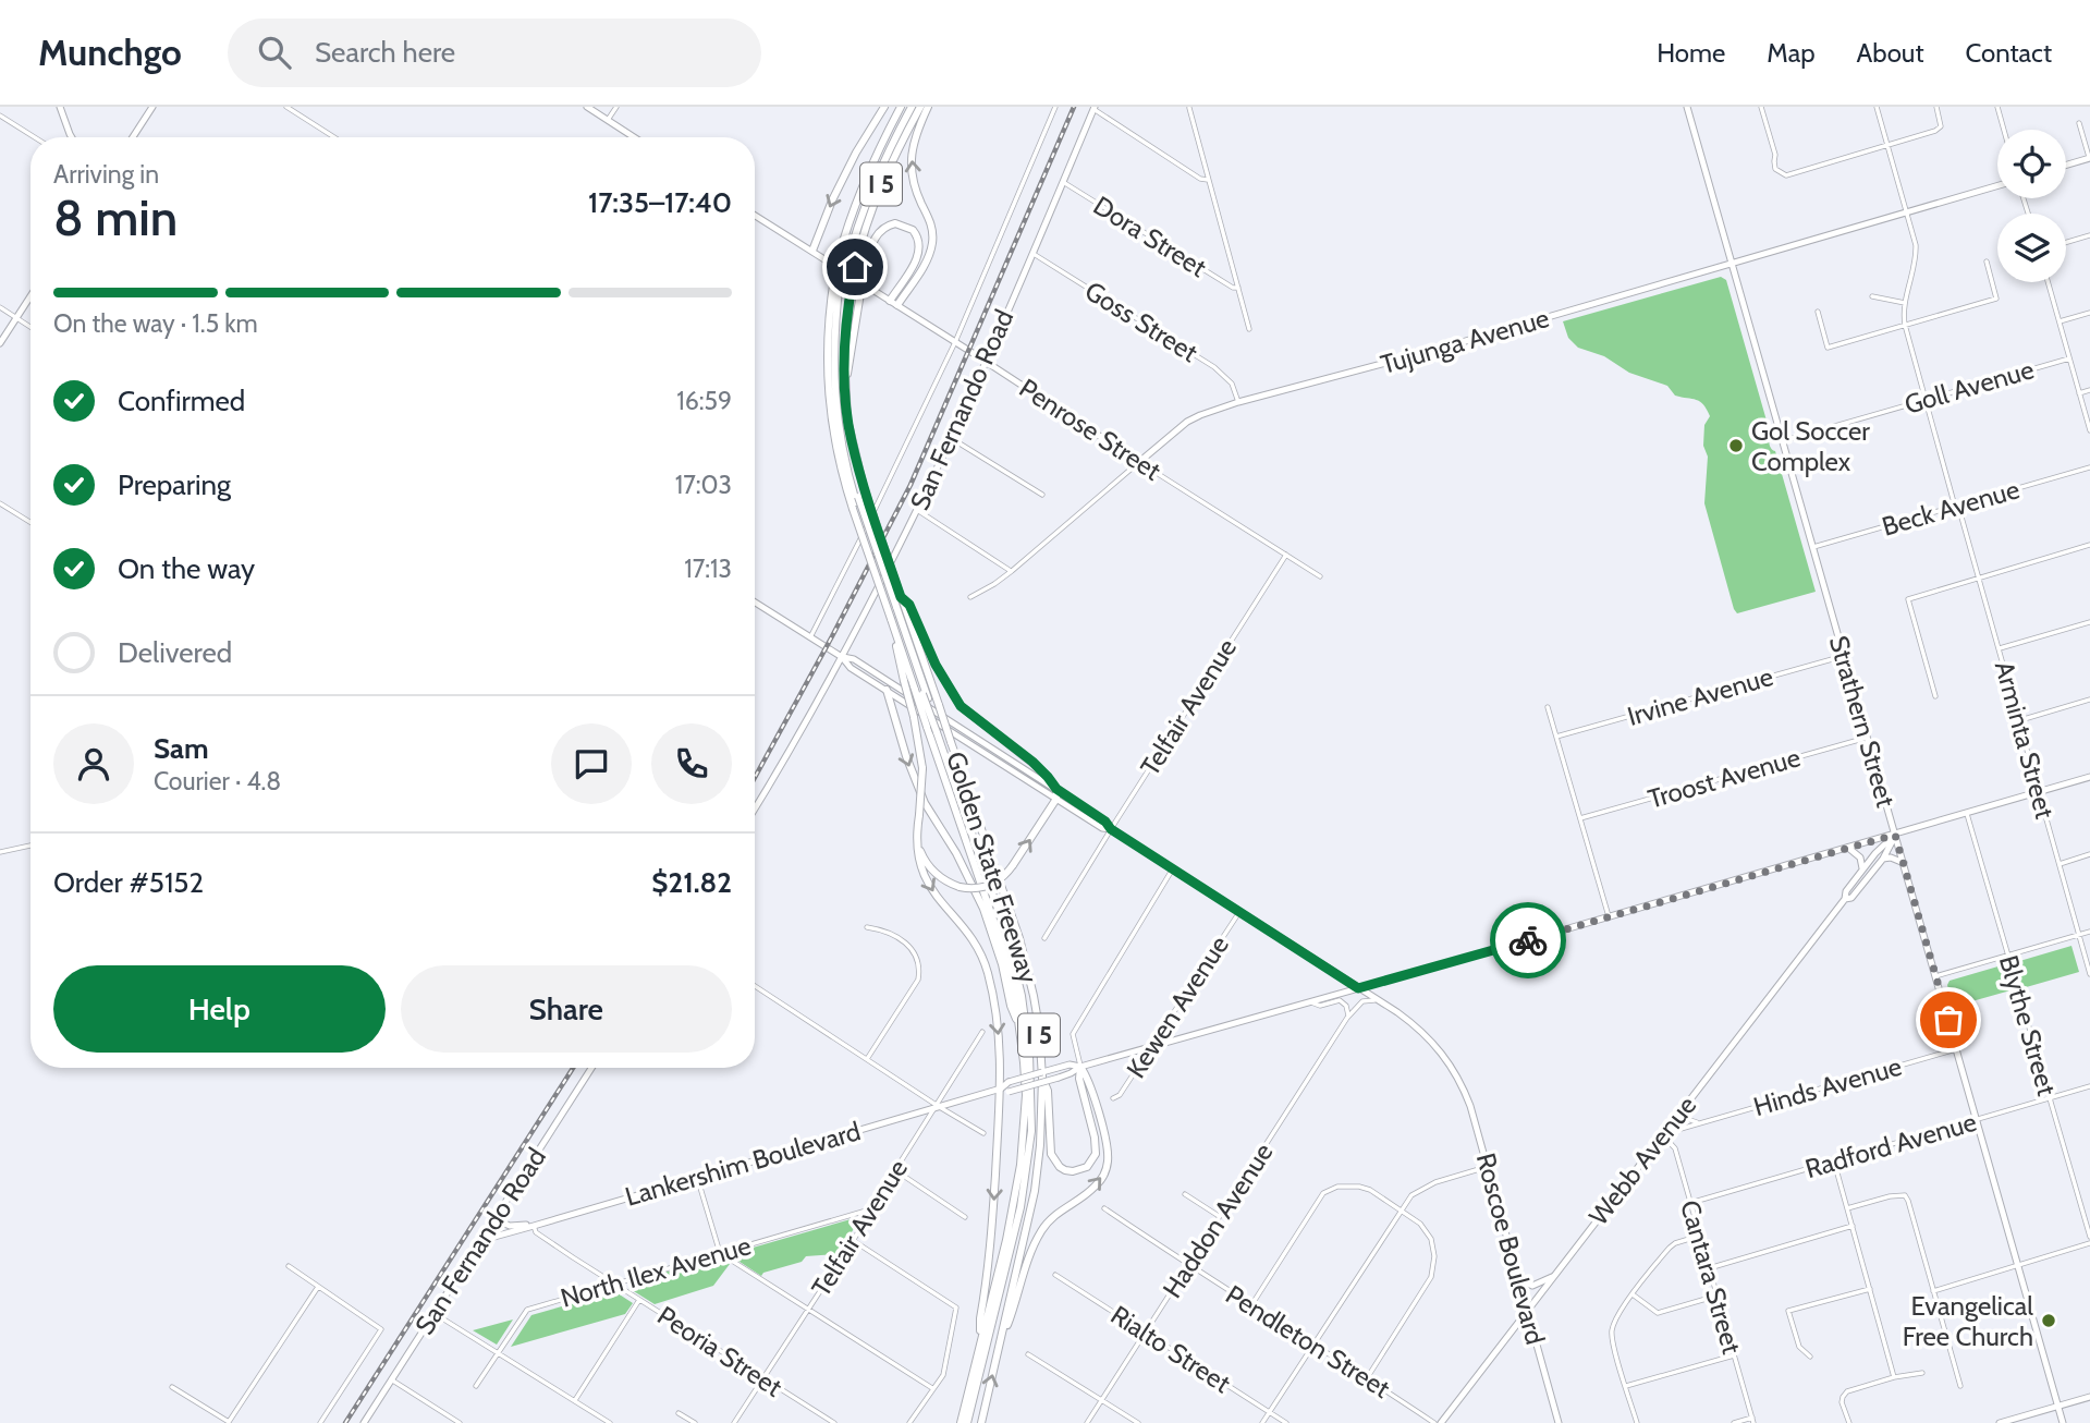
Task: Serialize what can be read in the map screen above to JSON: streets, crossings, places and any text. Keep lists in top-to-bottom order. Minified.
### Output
{"streets":{"highway":["I 5","Golden State Freeway"],"main road":["Tujunga Avenue","San Fernando Road","Penrose Street","Strathern Street","Webb Avenue","Lankershim Boulevard","Roscoe Boulevard"],"street":["Dora Street","Goss Street","Goll Avenue","Beck Avenue","Irvine Avenue","Telfair Avenue","Arminta Street","Troost Avenue","Kewen Avenue","Blythe Street","Hinds Avenue","Radford Avenue","Haddon Avenue","North Ilex Avenue","Cantara Street","Pendleton Street","Rialto Street","Peoria Street"]},"crossings":[["Dora Street","San Fernando Road"],["Goss Street","Tujunga Avenue"],["Goss Street","San Fernando Road"],["Tujunga Avenue","Penrose Street"],["Tujunga Avenue","Strathern Street"],["Tujunga Avenue","Arminta Street"],["Goll Avenue","Strathern Street"],["Goll Avenue","Arminta Street"],["San Fernando Road","Penrose Street"],["San Fernando Road","Lankershim Boulevard"],["Penrose Street","Telfair Avenue"],["Beck Avenue","Strathern Street"],["Beck Avenue","Arminta Street"],["Irvine Avenue","Strathern Street"],["Telfair Avenue","Lankershim Boulevard"],["Telfair Avenue","Roscoe Boulevard"],["Telfair Avenue","North Ilex Avenue"],["Telfair Avenue","Peoria Street"],["Strathern Street","Troost Avenue"],["Strathern Street","Hinds Avenue"],["Strathern Street","Radford Avenue"],["Strathern Street","Webb Avenue"],["Strathern Street","Lankershim Boulevard"],["Arminta Street","Lankershim Boulevard"],["Kewen Avenue","Lankershim Boulevard"],["Kewen Avenue","Roscoe Boulevard"],["Blythe Street","Radford Avenue"],["Blythe Street","Lankershim Boulevard"],["Hinds Avenue","Webb Avenue"],["Hinds Avenue","Cantara Street"],["Radford Avenue","Cantara Street"],["Webb Avenue","Lankershim Boulevard"],["Webb Avenue","Roscoe Boulevard"],["Webb Avenue","Cantara Street"],["Lankershim Boulevard","Roscoe Boulevard"],["Lankershim Boulevard","Peoria Street"],["Haddon Avenue","Roscoe Boulevard"],["Haddon Avenue","Pendleton Street"],["Haddon Avenue","Rialto Street"],["North Ilex Avenue","Peoria Street"]],"places":["Gol Soccer Complex","Evangelical Free Church"],"page":{"header":"Munchgo","search":"Search here","nav":["Home","Map","About","Contact"],"heading":["8 min","Arriving in","17:35–17:40"],"panel":["Sam","Courier · 4.8","Order #5152","$21.82"],"bar":"On the way · 1.5 km","list":[["Confirmed","16:59"],["Preparing","17:03"],["On the way","17:13"],"Delivered"],"buttons":["Help","Share"]}}
